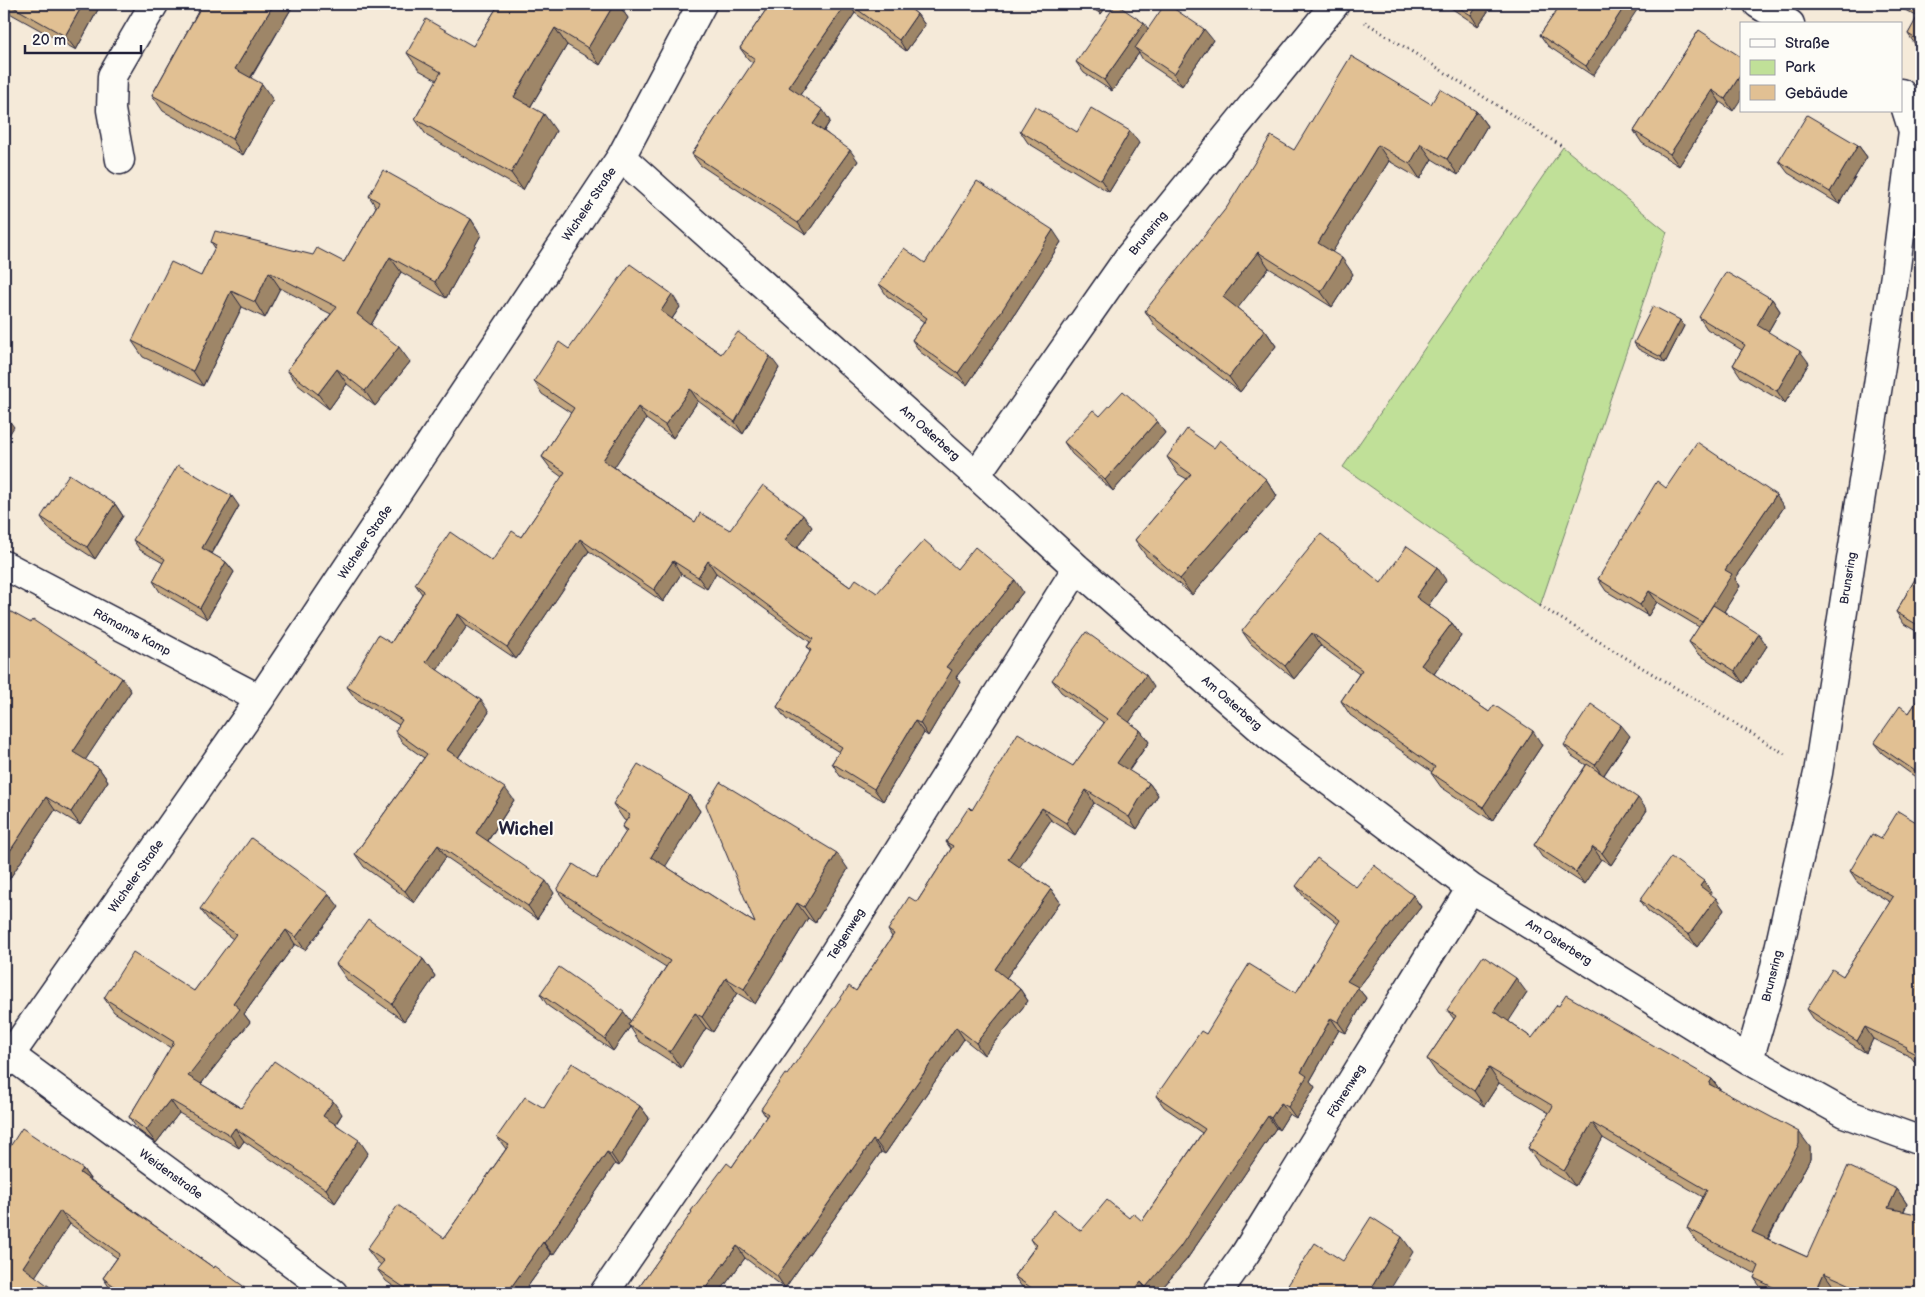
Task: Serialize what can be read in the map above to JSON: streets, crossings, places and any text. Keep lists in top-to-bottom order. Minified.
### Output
{"streets":{"street":["Wicheler Straße","Brunsring","Am Osterberg","Römanns Kamp","Telgenweg","Föhrenweg","Weidenstraße"]},"crossings":[["Wicheler Straße","Am Osterberg"],["Wicheler Straße","Römanns Kamp"],["Wicheler Straße","Weidenstraße"],["Brunsring","Am Osterberg"],["Am Osterberg","Telgenweg"],["Am Osterberg","Föhrenweg"]],"districts":["Wichel"],"legend":["Straße","Park","Gebäude"],"scale_bar":"20 m"}
